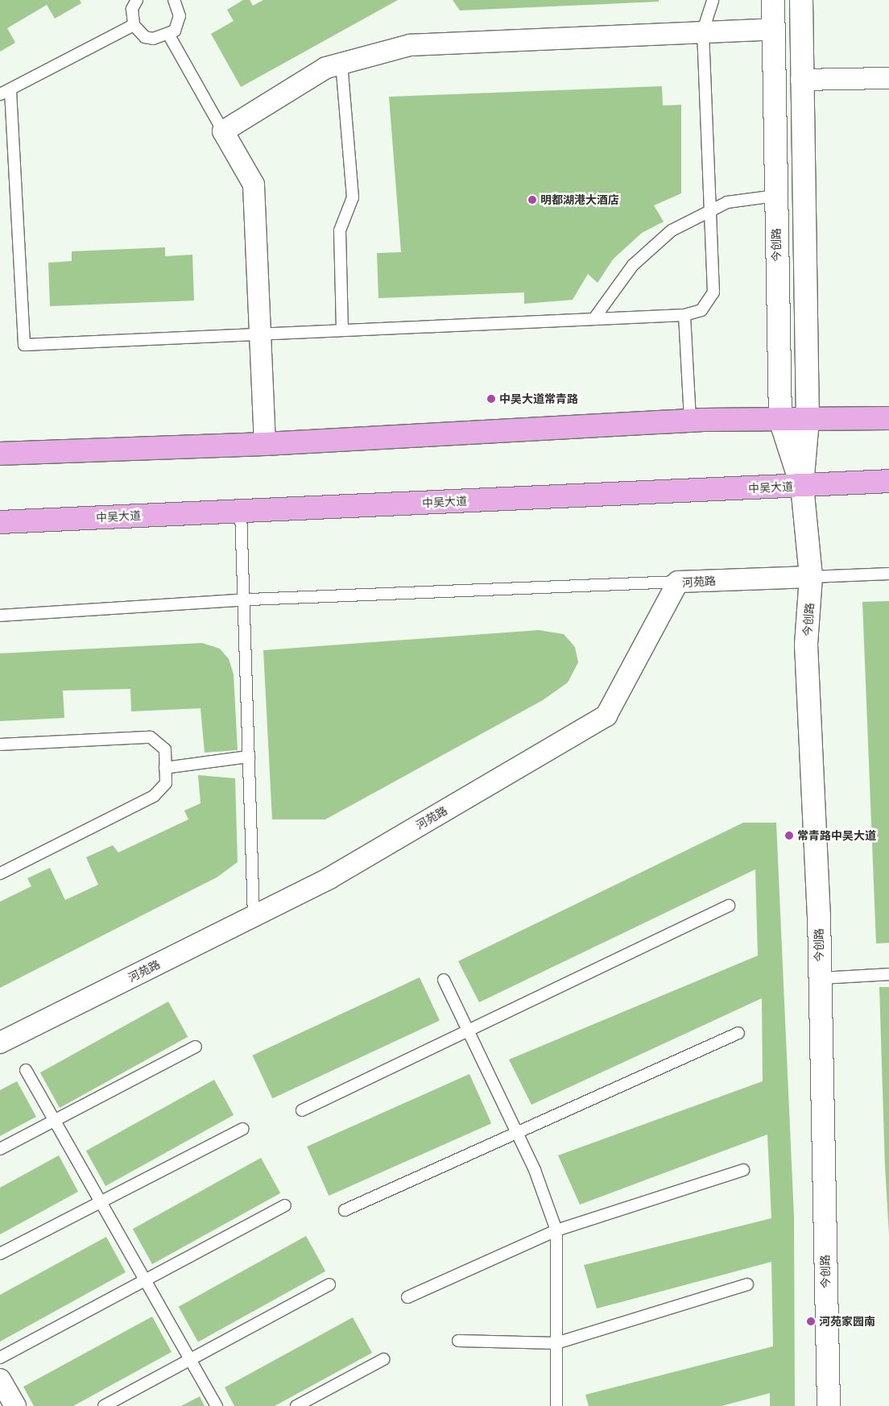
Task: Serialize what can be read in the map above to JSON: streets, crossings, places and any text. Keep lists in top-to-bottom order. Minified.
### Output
{"streets":{"main road":["今创路","中吴大道"],"street":["河苑路"]},"crossings":[["今创路","中吴大道"],["今创路","河苑路"]],"places":["明都湖港大酒店","中吴大道常青路","常青路中吴大道","河苑家园南"]}
